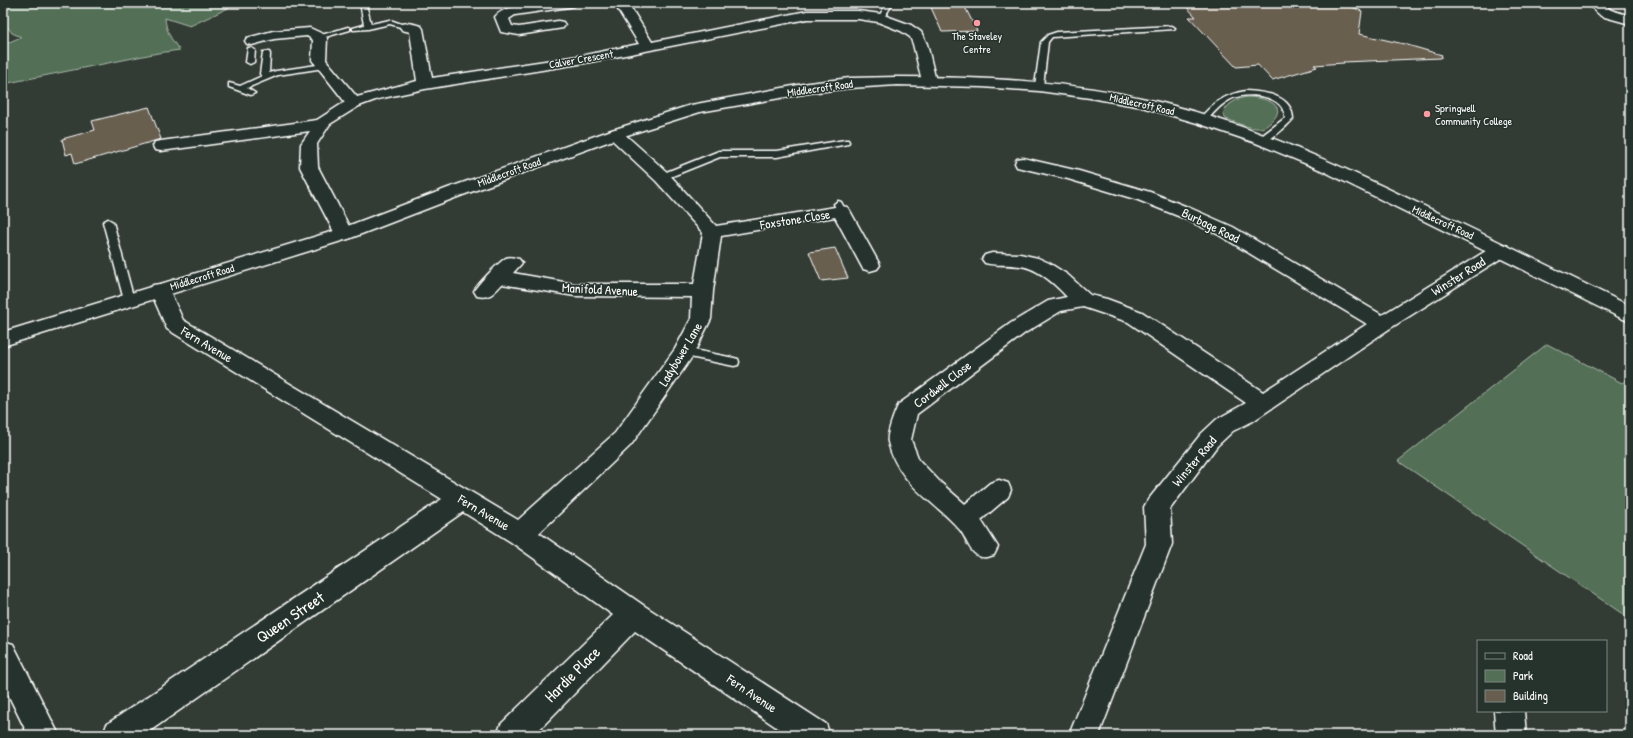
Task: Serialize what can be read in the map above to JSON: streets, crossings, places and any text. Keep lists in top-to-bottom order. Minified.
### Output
{"streets":{"street":["Calver Crescent","Middlecroft Road","Foxstone Close","Burbage Road","Winster Road","Manifold Avenue","Fern Avenue","Ladybower Lane","Cordwell Close","Queen Street","Hardie Place"]},"crossings":[["Calver Crescent","Middlecroft Road"],["Middlecroft Road","Winster Road"],["Middlecroft Road","Fern Avenue"],["Foxstone Close","Ladybower Lane"],["Burbage Road","Winster Road"],["Winster Road","Cordwell Close"],["Manifold Avenue","Ladybower Lane"],["Fern Avenue","Ladybower Lane"],["Fern Avenue","Queen Street"],["Fern Avenue","Hardie Place"]],"places":["The Staveley Centre","Springwell Community College"],"legend":["Road","Park","Building"]}
